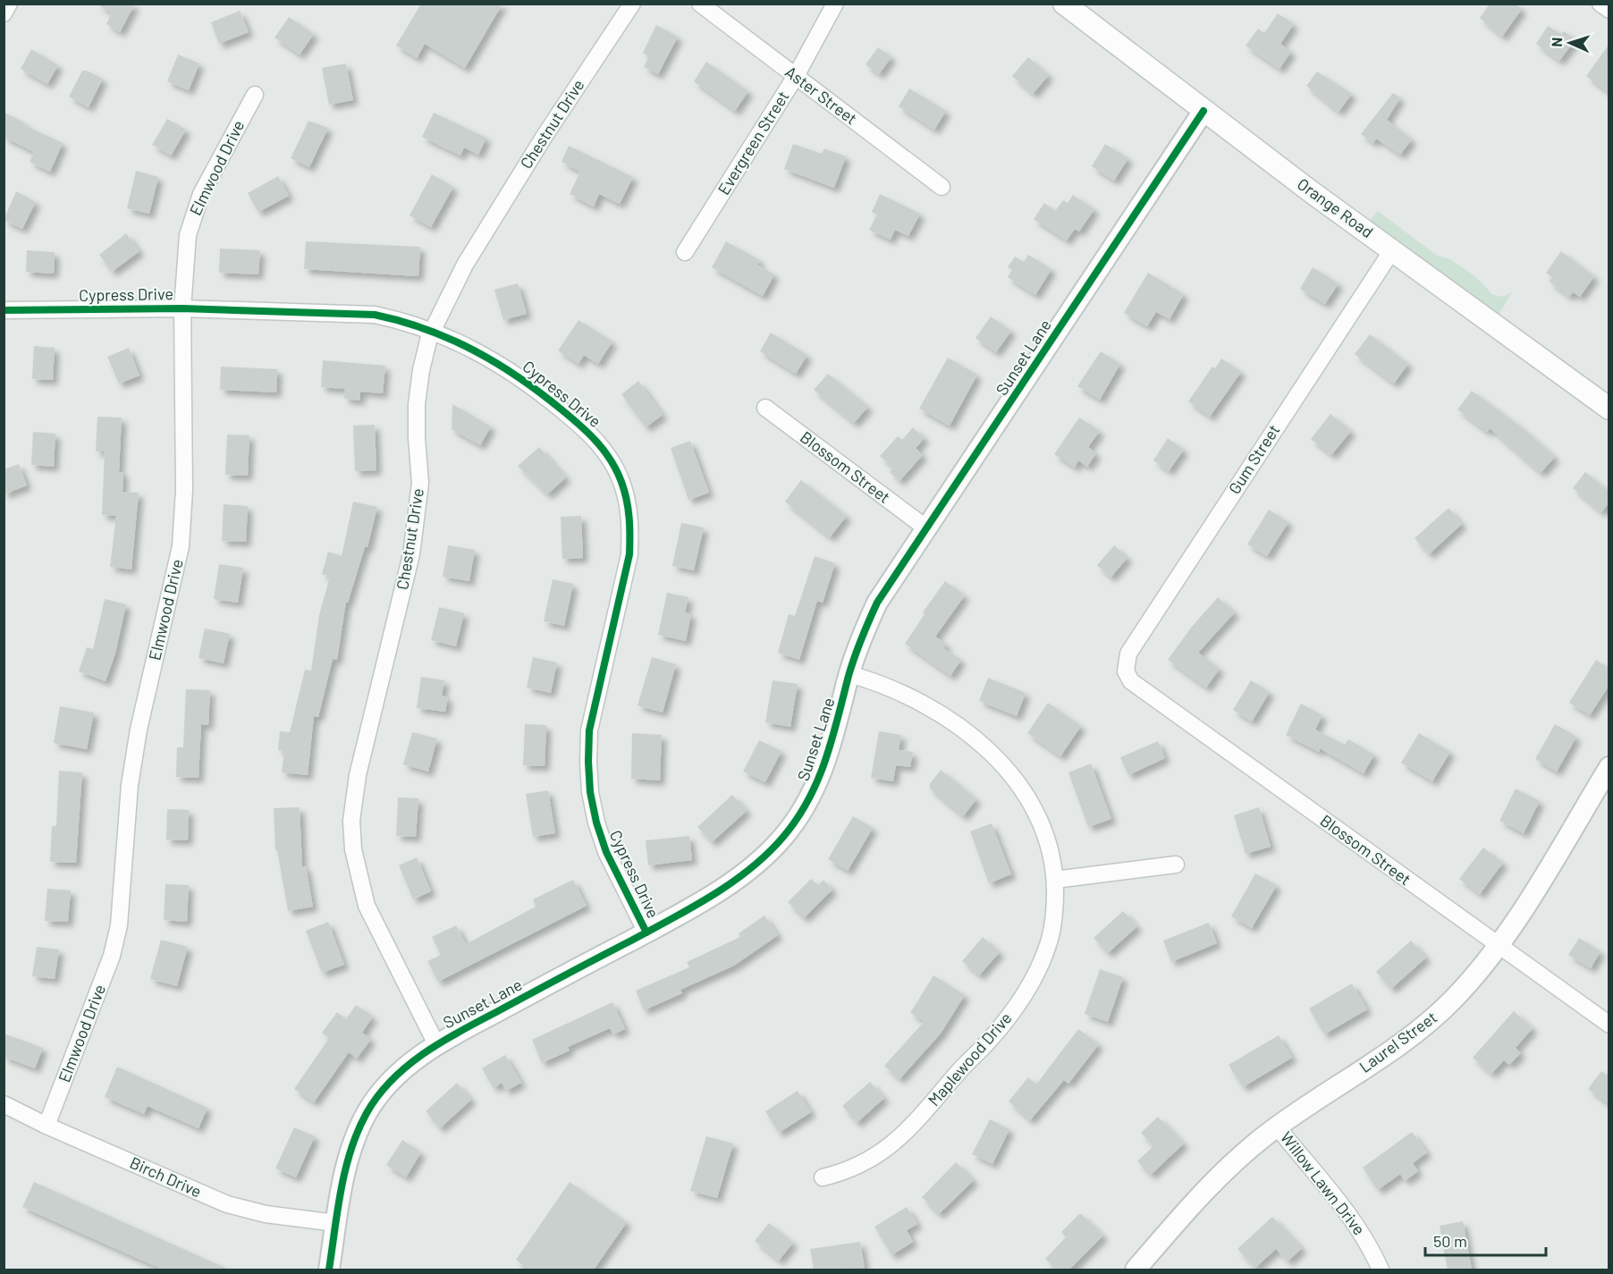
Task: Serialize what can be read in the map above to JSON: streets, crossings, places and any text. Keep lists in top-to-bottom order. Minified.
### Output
{"streets":{"main road":["Orange Road"],"street":["Aster Street","Chestnut Drive","Evergreen Street","Elmwood Drive","Cypress Drive","Sunset Lane","Gum Street","Blossom Street","Laurel Street","Maplewood Drive","Birch Drive","Willow Lawn Drive"]},"crossings":[["Aster Street","Evergreen Street"],["Chestnut Drive","Cypress Drive"],["Chestnut Drive","Sunset Lane"],["Elmwood Drive","Cypress Drive"],["Elmwood Drive","Birch Drive"],["Orange Road","Sunset Lane"],["Orange Road","Gum Street"],["Cypress Drive","Sunset Lane"],["Sunset Lane","Blossom Street"],["Sunset Lane","Maplewood Drive"],["Sunset Lane","Birch Drive"],["Gum Street","Blossom Street"],["Blossom Street","Laurel Street"],["Laurel Street","Willow Lawn Drive"]],"scale_bar":"50 m","north":"left"}
